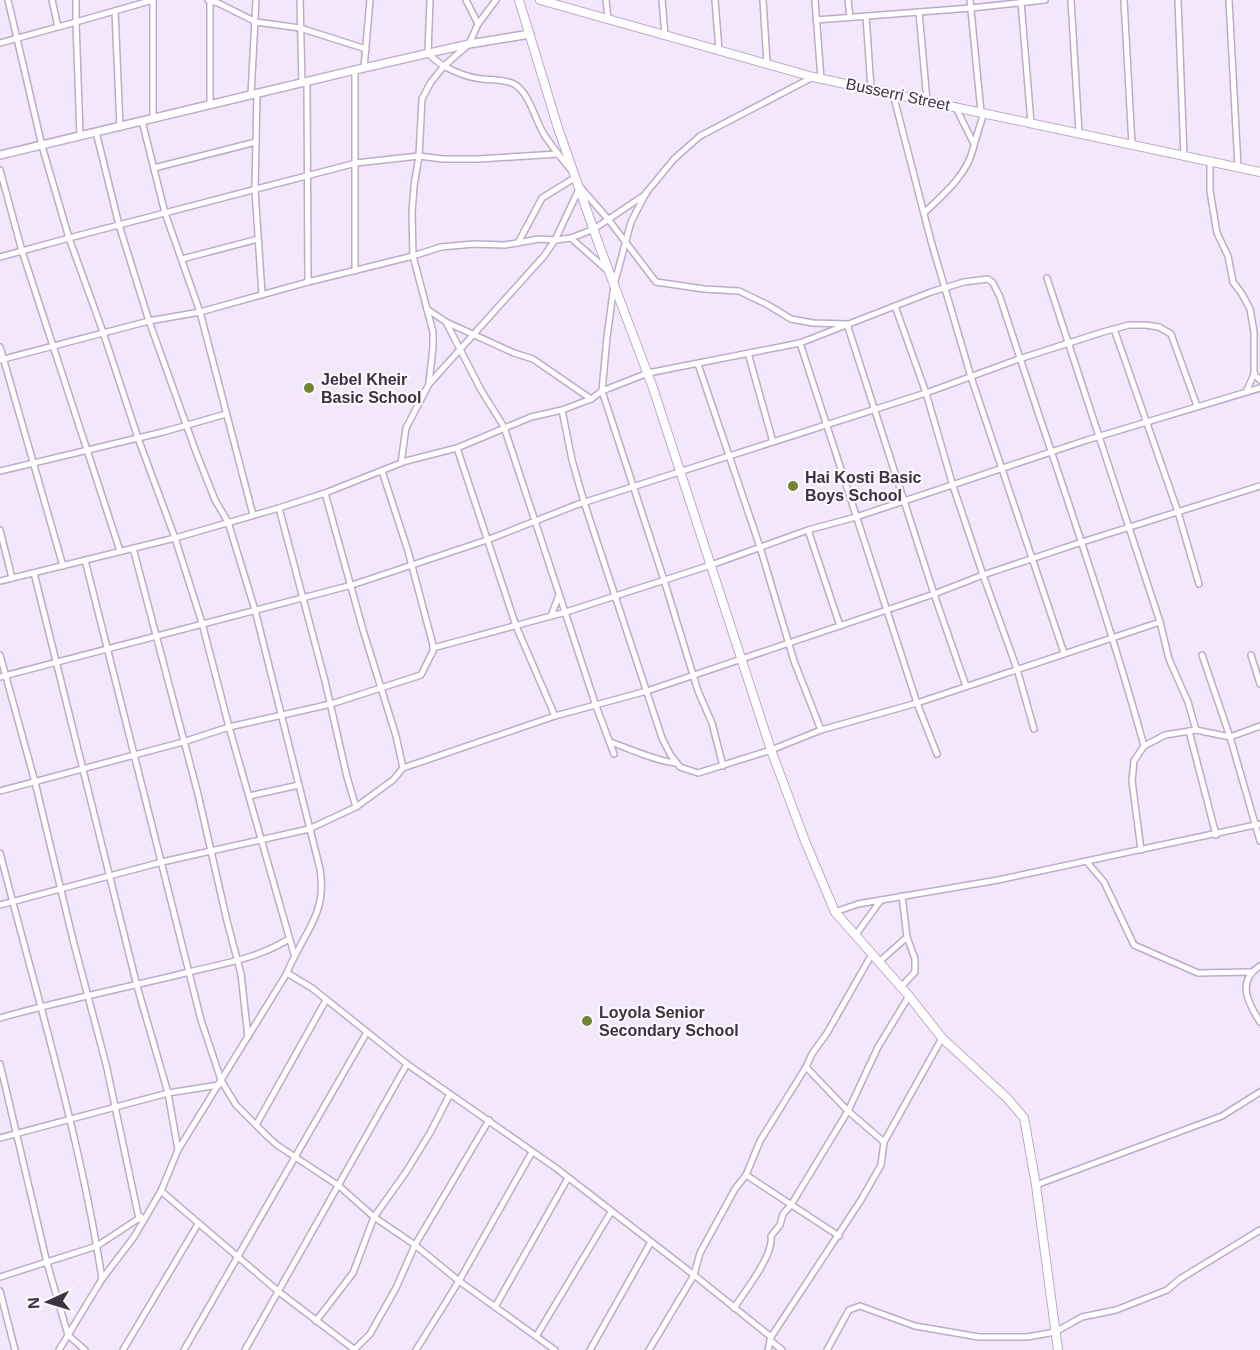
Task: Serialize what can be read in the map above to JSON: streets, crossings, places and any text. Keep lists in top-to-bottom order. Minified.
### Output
{"streets":{"main road":["Busserri Street"]},"places":["Jebel Kheir Basic School","Hai Kosti Basic Boys School","Loyola Senior Secondary School"],"north":"left"}
